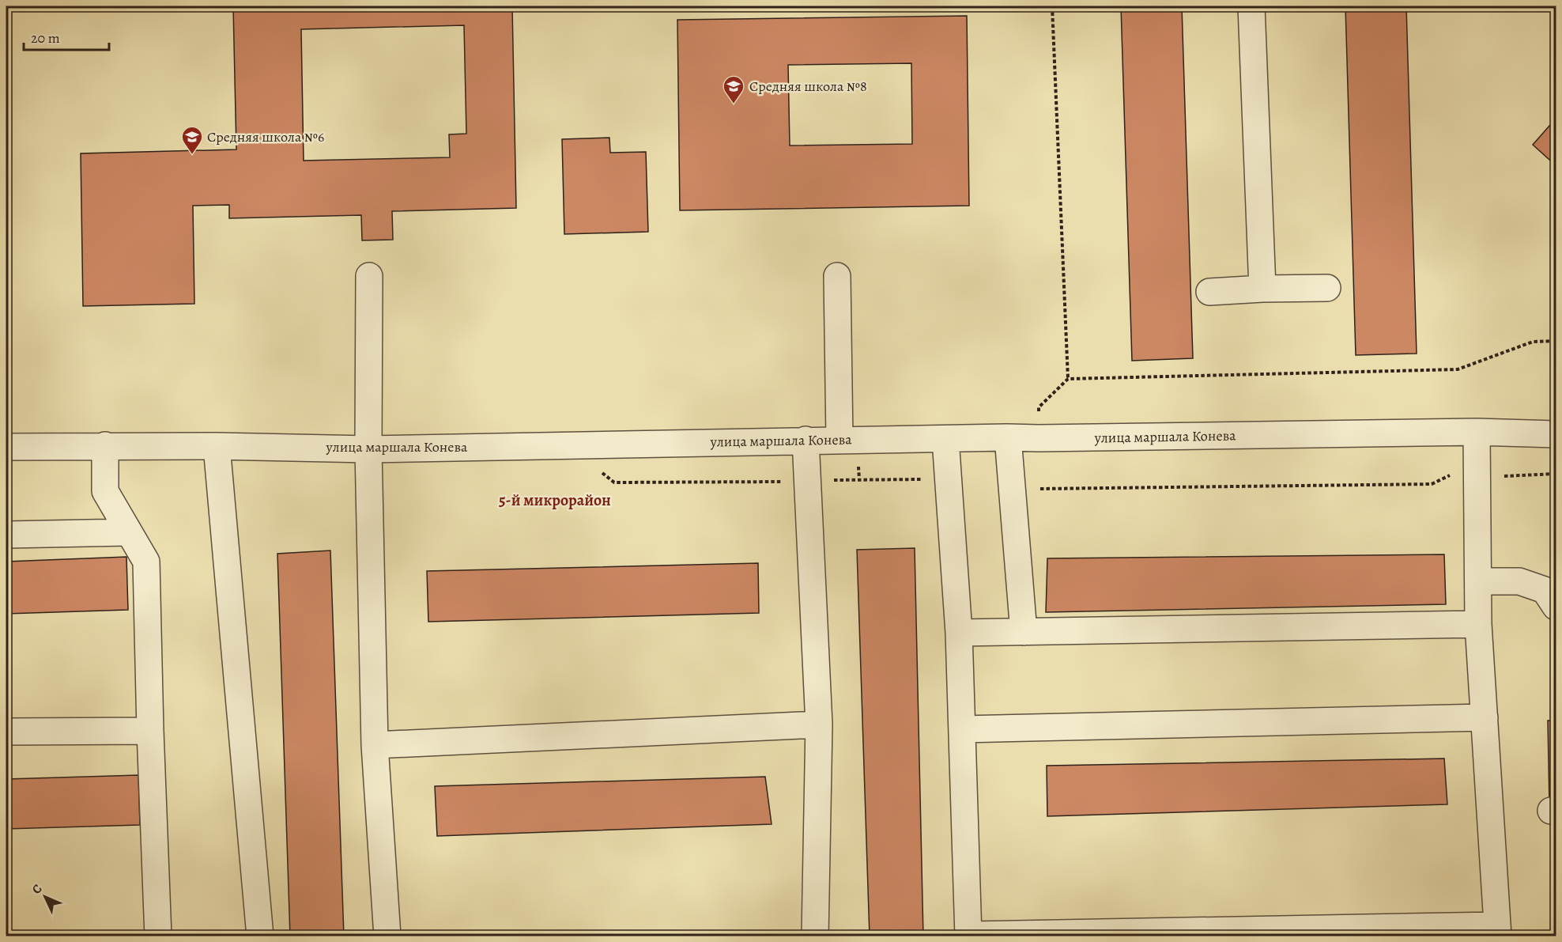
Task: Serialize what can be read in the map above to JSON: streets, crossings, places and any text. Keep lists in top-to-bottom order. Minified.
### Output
{"streets":{"street":["улица маршала Конева"]},"districts":["5-й микрорайон"],"places":{"school or university":["Средняя школа №8","Средняя школа №6"]},"scale_bar":"20 m","north":"top left"}
